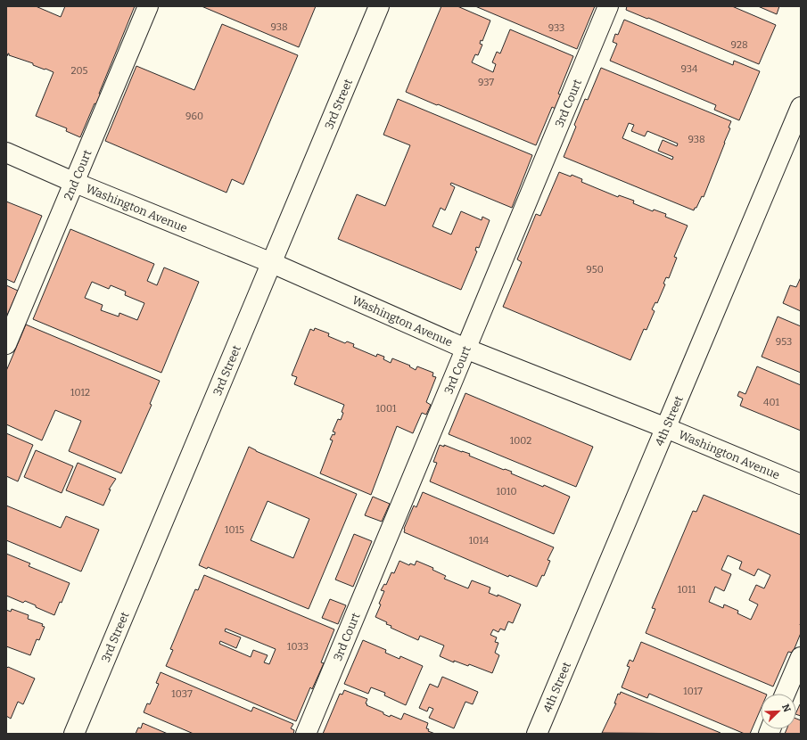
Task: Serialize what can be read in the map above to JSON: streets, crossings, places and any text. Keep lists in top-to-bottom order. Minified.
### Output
{"streets":{"street":["3rd Street","3rd Court","2nd Court","Washington Avenue","4th Street"]},"crossings":[["3rd Street","Washington Avenue"],["3rd Court","Washington Avenue"],["2nd Court","Washington Avenue"],["Washington Avenue","4th Street"]],"house_numbers":["938","933","928","934","205","937","960","938","950","953","1012","401","1001","1002","1010","1015","1014","1011","1033","1017","1037"],"north":"top right"}
